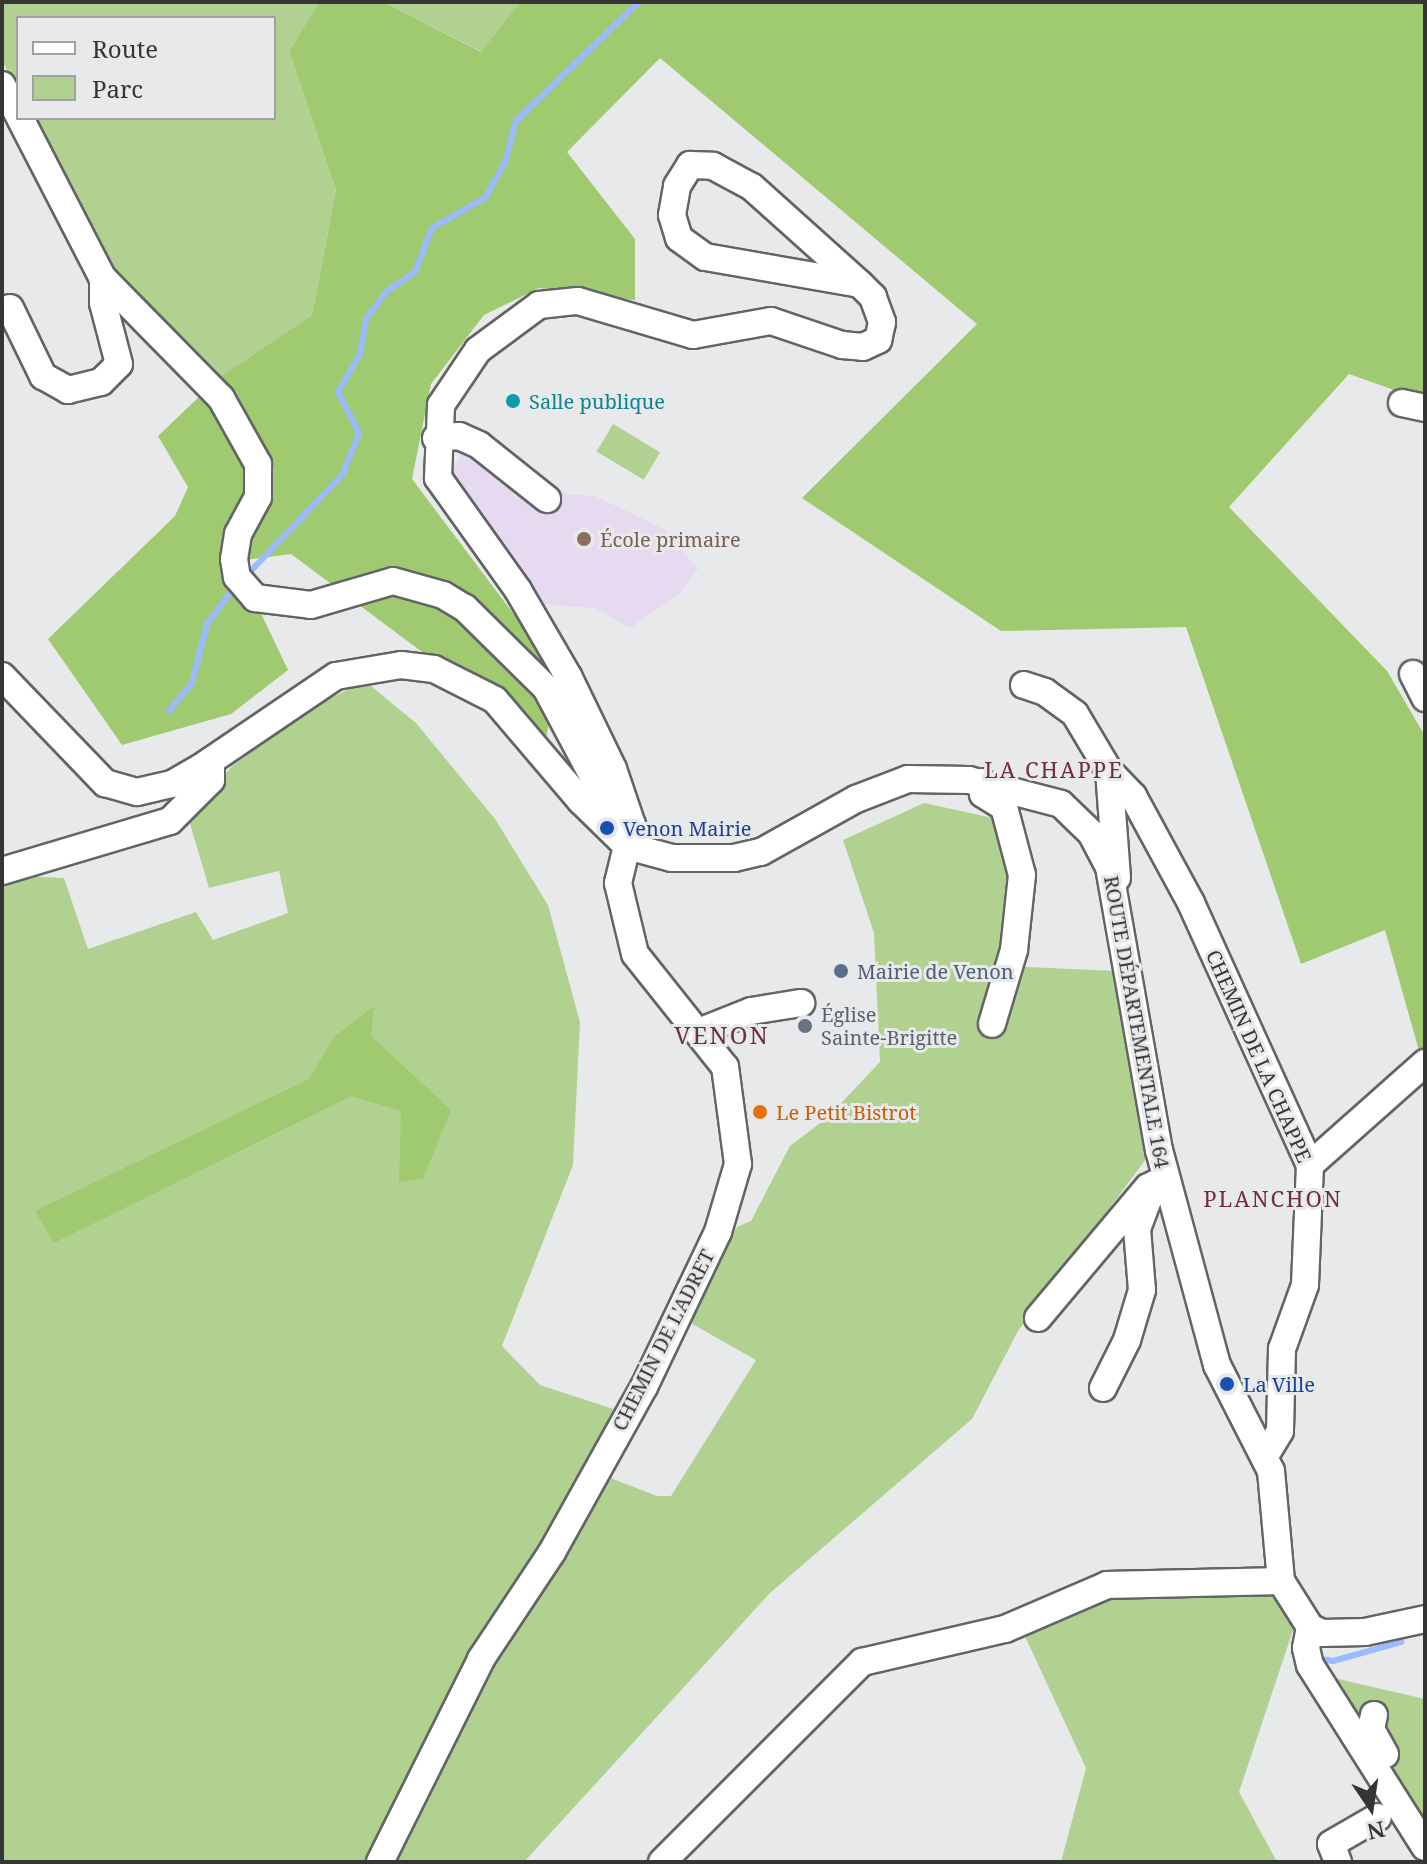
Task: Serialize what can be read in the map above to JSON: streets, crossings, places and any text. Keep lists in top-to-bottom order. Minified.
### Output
{"streets":{"street":["ROUTE DÉPARTEMENTALE 164","CHEMIN DE LA CHAPPE","CHEMIN DE L'ADRET"]},"crossings":[["ROUTE DÉPARTEMENTALE 164","CHEMIN DE LA CHAPPE"],["ROUTE DÉPARTEMENTALE 164","CHEMIN DE L'ADRET"]],"districts":["LA CHAPPE","VENON","PLANCHON"],"places":["Salle publique","École primaire","Venon Mairie","Mairie de Venon","Église Sainte-Brigitte","Le Petit Bistrot","La Ville"],"legend":["Route","Parc"],"north":"bottom"}
